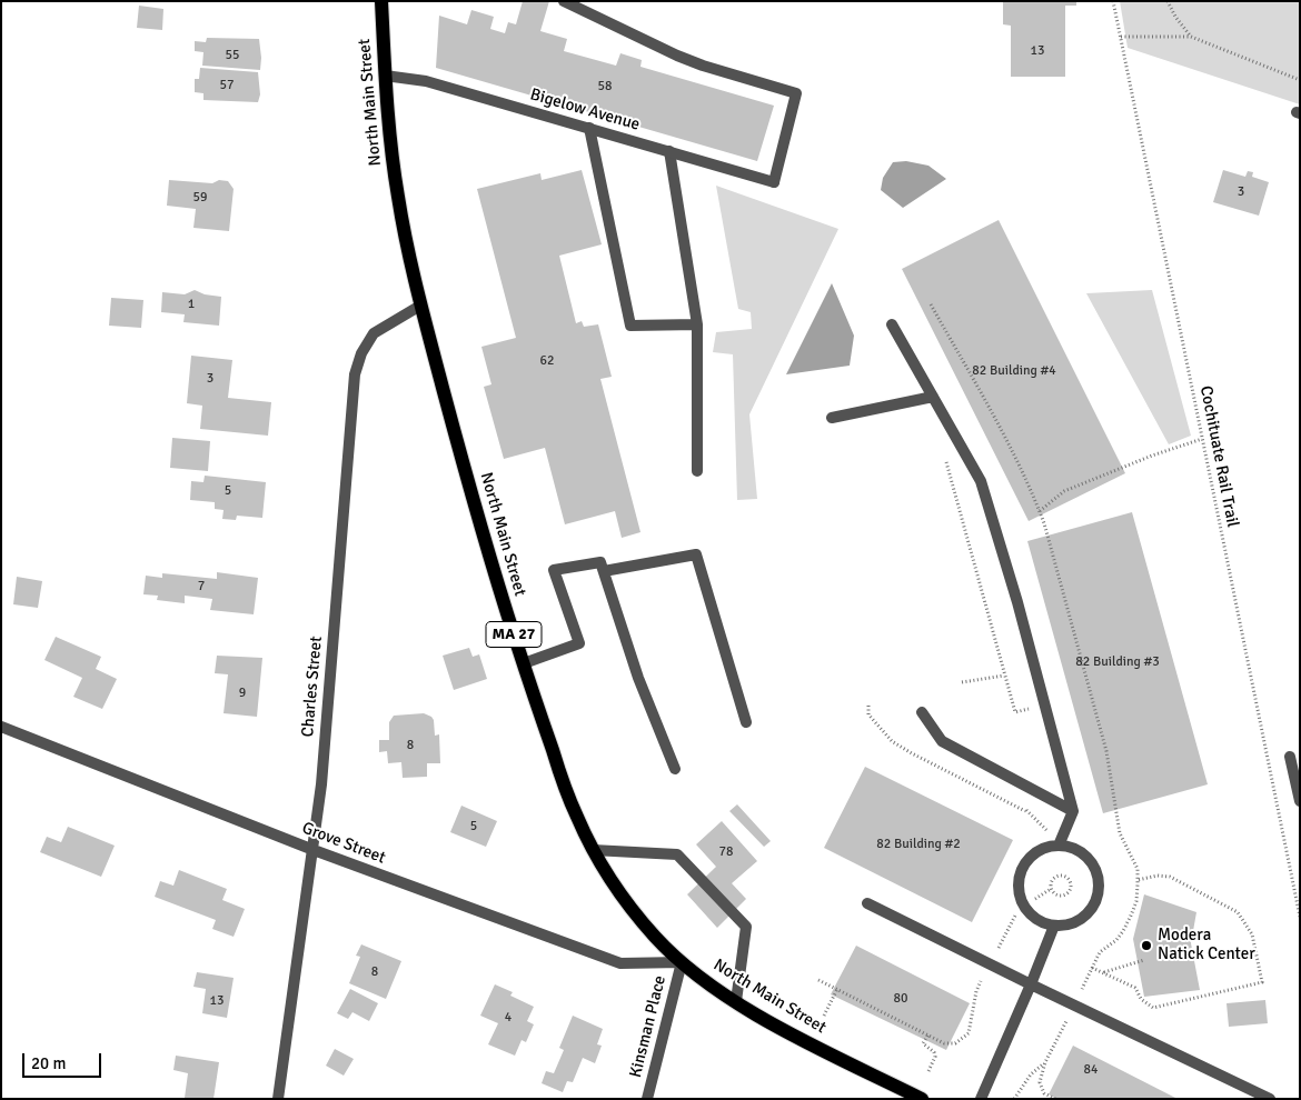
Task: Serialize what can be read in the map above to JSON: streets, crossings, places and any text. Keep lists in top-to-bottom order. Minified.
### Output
{"streets":{"main road":["North Main Street","MA 27"],"street":["Bigelow Avenue","Charles Street","Grove Street","Kinsman Place"],"path":["Cochituate Rail Trail"]},"crossings":[["North Main Street","Bigelow Avenue"],["North Main Street","Charles Street"],["North Main Street","Grove Street"],["North Main Street","Kinsman Place"],["Charles Street","Grove Street"],["Grove Street","Kinsman Place"]],"places":["Modera Natick Center"],"house_numbers":["13","55","57","58","3","59","1","62","82 Building #4","3","5","7","82 Building #3","9","8","5","82 Building #2","78","8","80","13","4","84"],"scale_bar":"20 m"}
